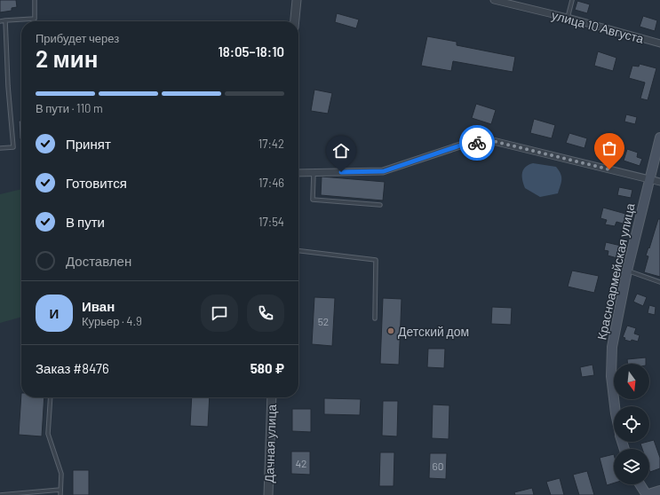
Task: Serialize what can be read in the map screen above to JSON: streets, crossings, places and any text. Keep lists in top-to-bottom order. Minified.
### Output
{"streets":{"main road":["Красноармейская улица"],"street":["улица 10 Августа","Дачная улица"]},"places":["Детский дом"],"house_numbers":["52","42","60"],"north":"bottom","page":{"heading":["2 мин","Прибудет через","18:05–18:10"],"panel":["Иван","Курьер · 4.9","Заказ #8476","580 ₽"],"bar":"В пути · 110 m","list":[["Принят","17:42"],["Готовится","17:46"],["В пути","17:54"],"Доставлен"],"round":"И"}}
